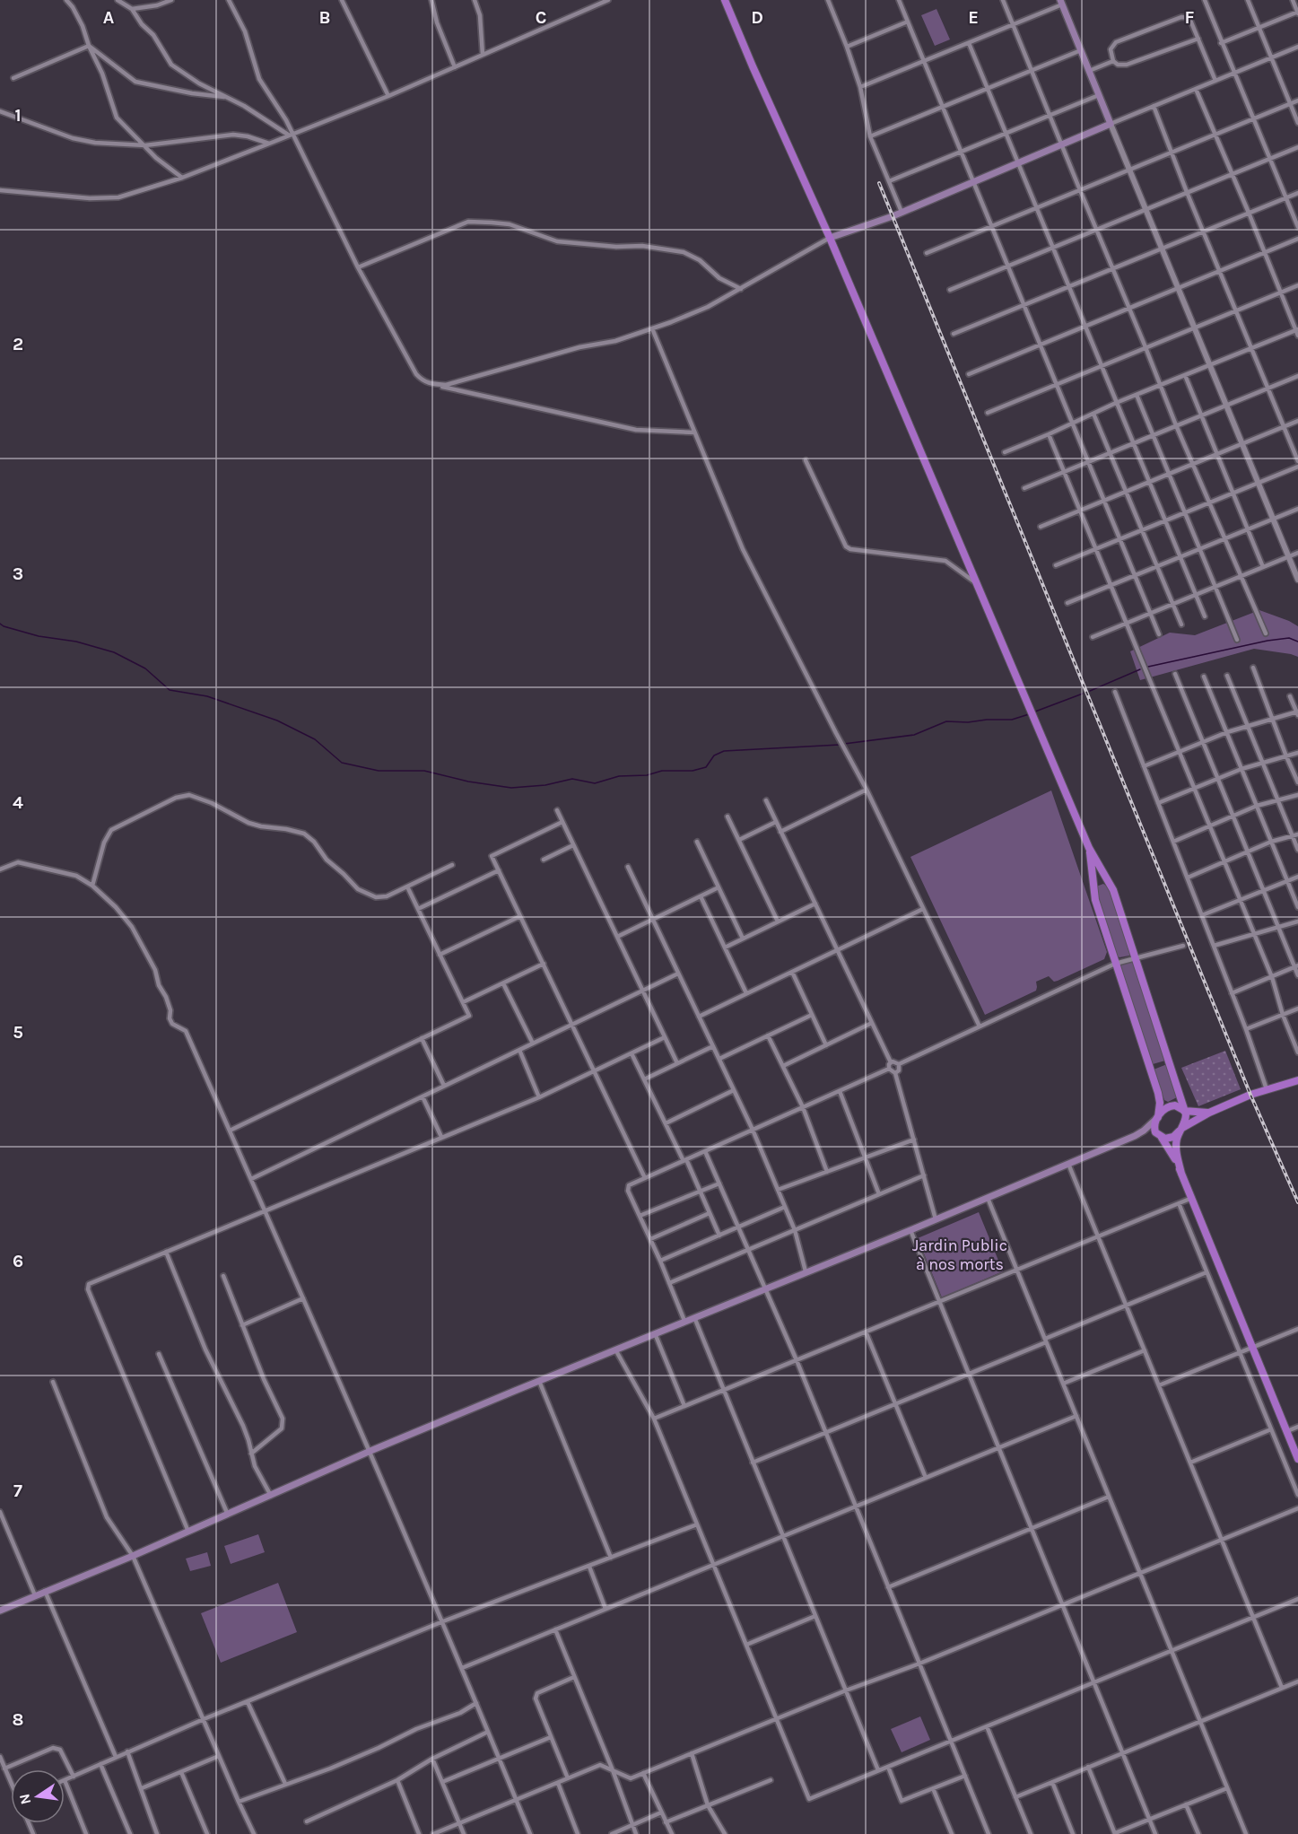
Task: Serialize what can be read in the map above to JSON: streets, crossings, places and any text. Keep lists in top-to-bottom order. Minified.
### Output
{"parks":["Jardin Public à nos morts"],"north":"left","grid":{"columns":["A","B","C","D","E","F"],"rows":["1","2","3","4","5","6","7","8"]}}
